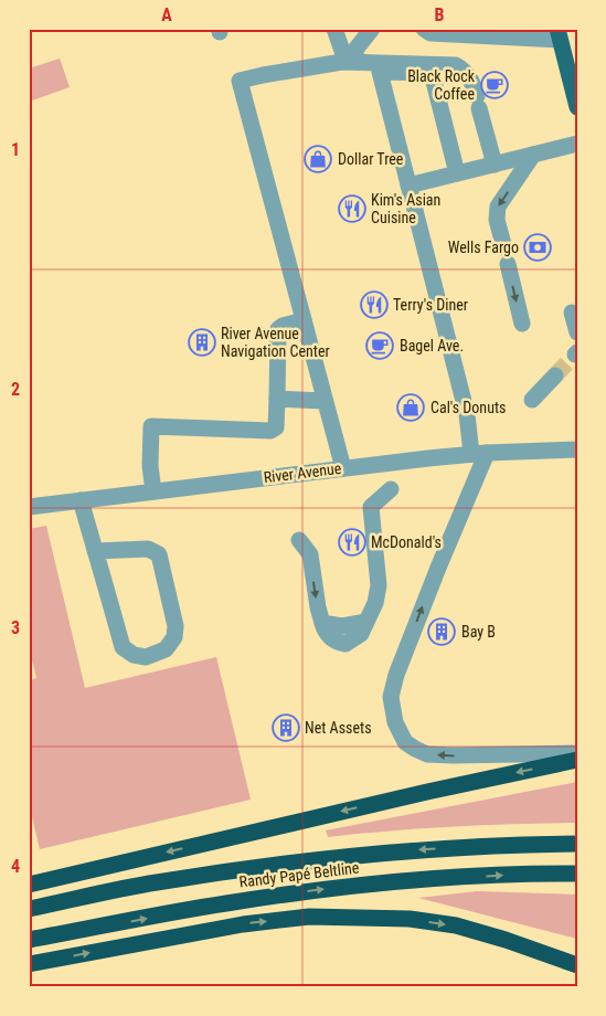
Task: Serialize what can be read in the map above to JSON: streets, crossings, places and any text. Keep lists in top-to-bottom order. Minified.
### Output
{"streets":{"highway":["Randy Papé Beltline"],"street":["River Avenue"]},"places":{"cafe":["Black Rock Coffee","Bagel Ave."],"shop":["Dollar Tree","Cal's Donuts"],"restaurant":["Kim's Asian Cuisine","Terry's Diner","McDonald's"],"bank":["Wells Fargo"],"building":["River Avenue Navigation Center","Bay B","Net Assets"]},"grid":{"columns":["A","B"],"rows":["1","2","3","4"]}}
